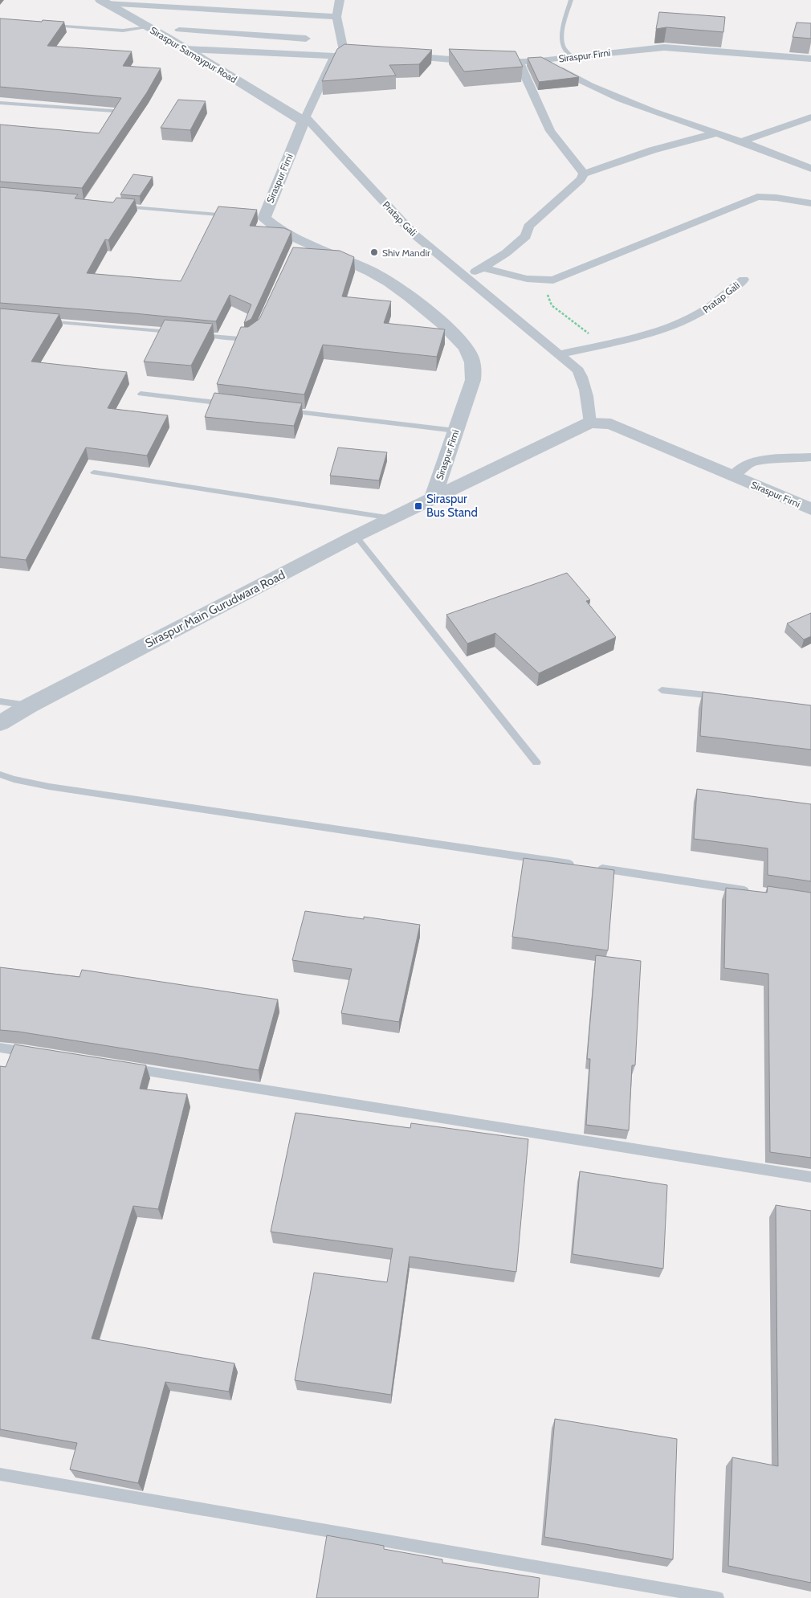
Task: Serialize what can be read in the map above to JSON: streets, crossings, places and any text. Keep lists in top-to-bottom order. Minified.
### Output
{"streets":{"street":["Siraspur Samaypur Road","Siraspur Firni","Pratap Gali","Siraspur Main Gurudwara Road"]},"crossings":[["Siraspur Samaypur Road","Siraspur Firni"],["Siraspur Samaypur Road","Pratap Gali"],["Siraspur Firni","Pratap Gali"],["Siraspur Firni","Siraspur Main Gurudwara Road"]],"places":{"other":["Shiv Mandir"],"transit":["Siraspur Bus Stand"]}}
